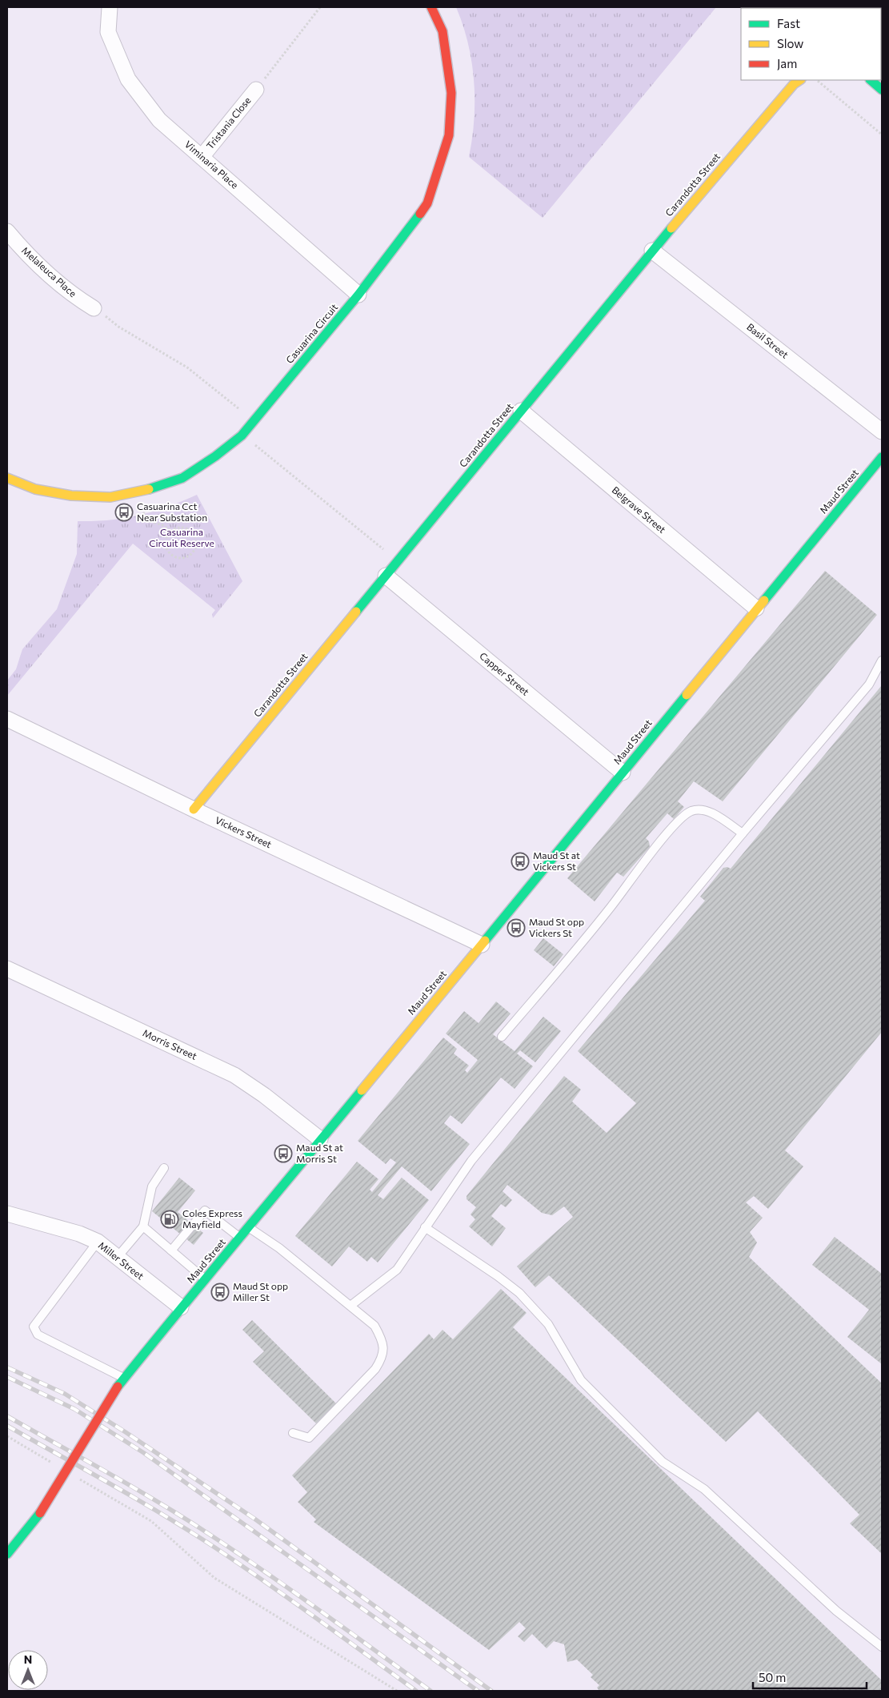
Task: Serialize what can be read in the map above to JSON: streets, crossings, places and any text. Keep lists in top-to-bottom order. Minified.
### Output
{"streets":{"street":["Tristania Close","Viminaria Place","Carandotta Street","Melaleuca Place","Casuarina Circuit","Basil Street","Maud Street","Belgrave Street","Capper Street","Vickers Street","Morris Street","Miller Street"]},"crossings":[["Tristania Close","Viminaria Place"],["Viminaria Place","Casuarina Circuit"],["Carandotta Street","Basil Street"],["Carandotta Street","Belgrave Street"],["Carandotta Street","Capper Street"],["Carandotta Street","Vickers Street"],["Maud Street","Belgrave Street"],["Maud Street","Capper Street"],["Maud Street","Vickers Street"],["Maud Street","Morris Street"],["Maud Street","Miller Street"]],"parks":["Casuarina Circuit Reserve"],"places":{"bus stop":["Casuarina Cct Near Substation","Maud St at Vickers St","Maud St opp Vickers St","Maud St at Morris St","Maud St opp Miller St"],"fuel station":["Coles Express Mayfield"]},"legend":["Fast","Slow","Jam"],"scale_bar":"50 m","north":"top"}
